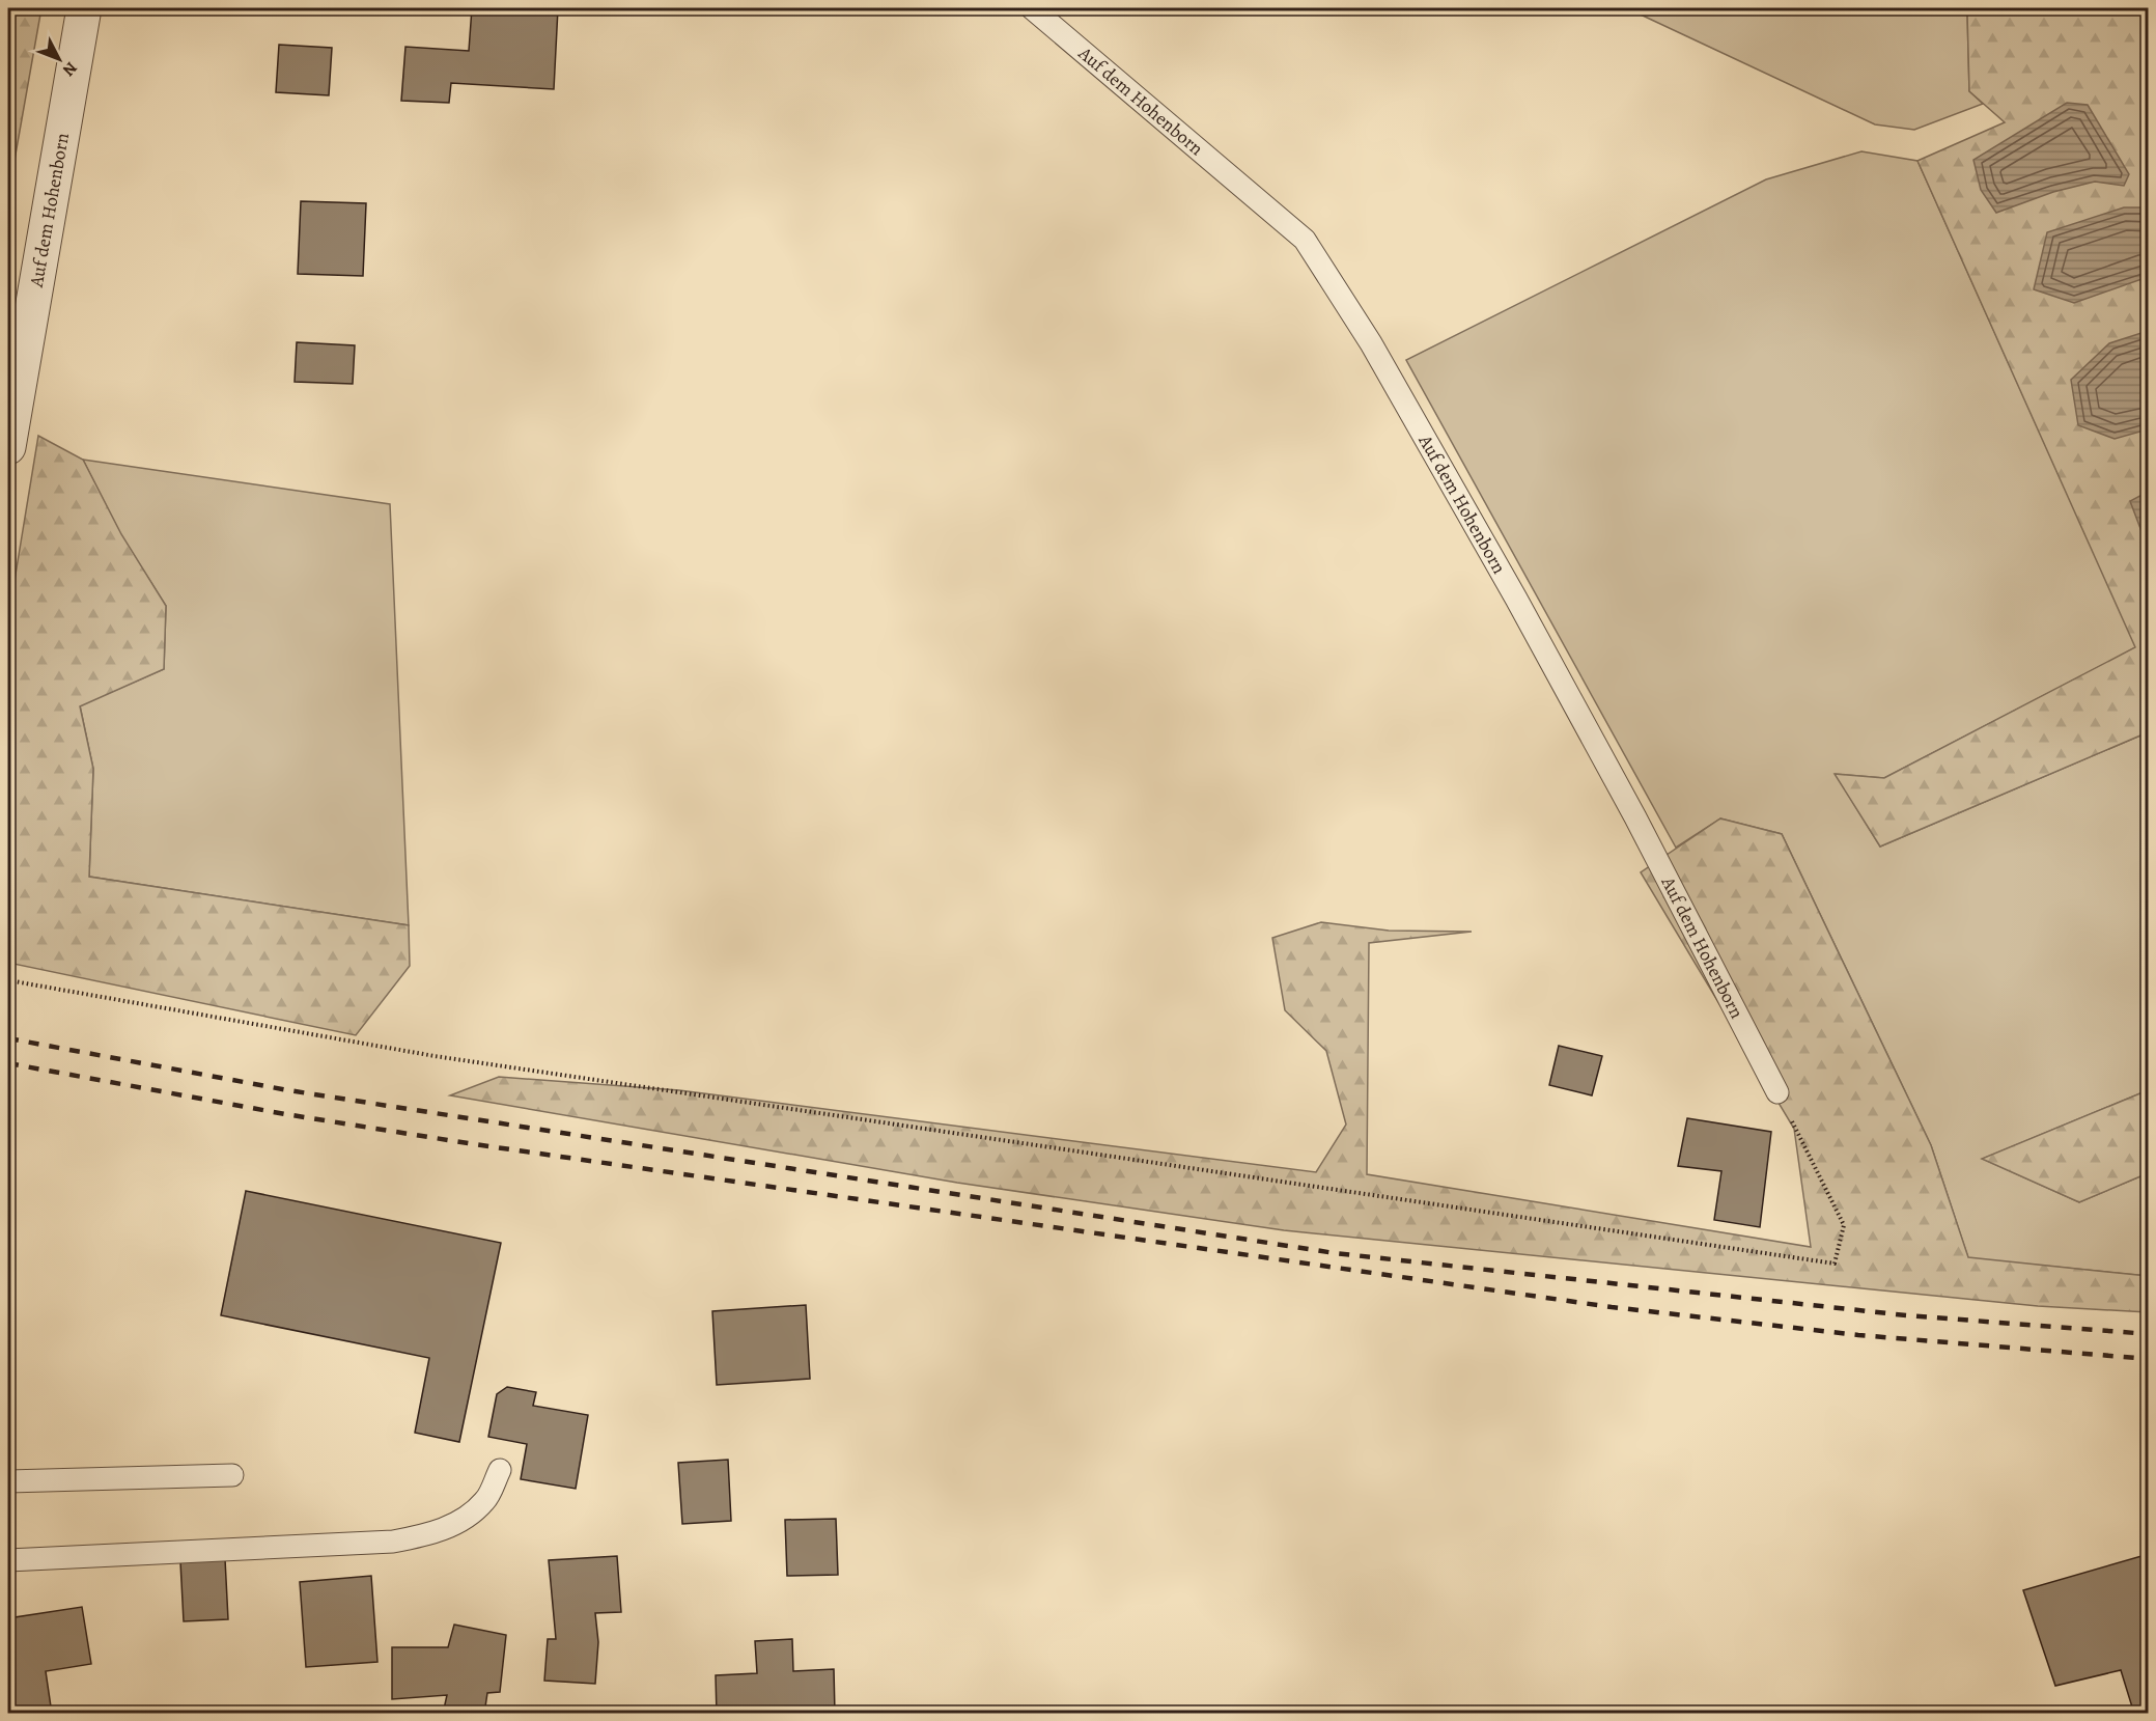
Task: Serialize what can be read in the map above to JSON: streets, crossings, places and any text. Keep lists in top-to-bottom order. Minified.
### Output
{"streets":{"street":["Auf dem Hohenborn"]},"north":"bottom right"}
